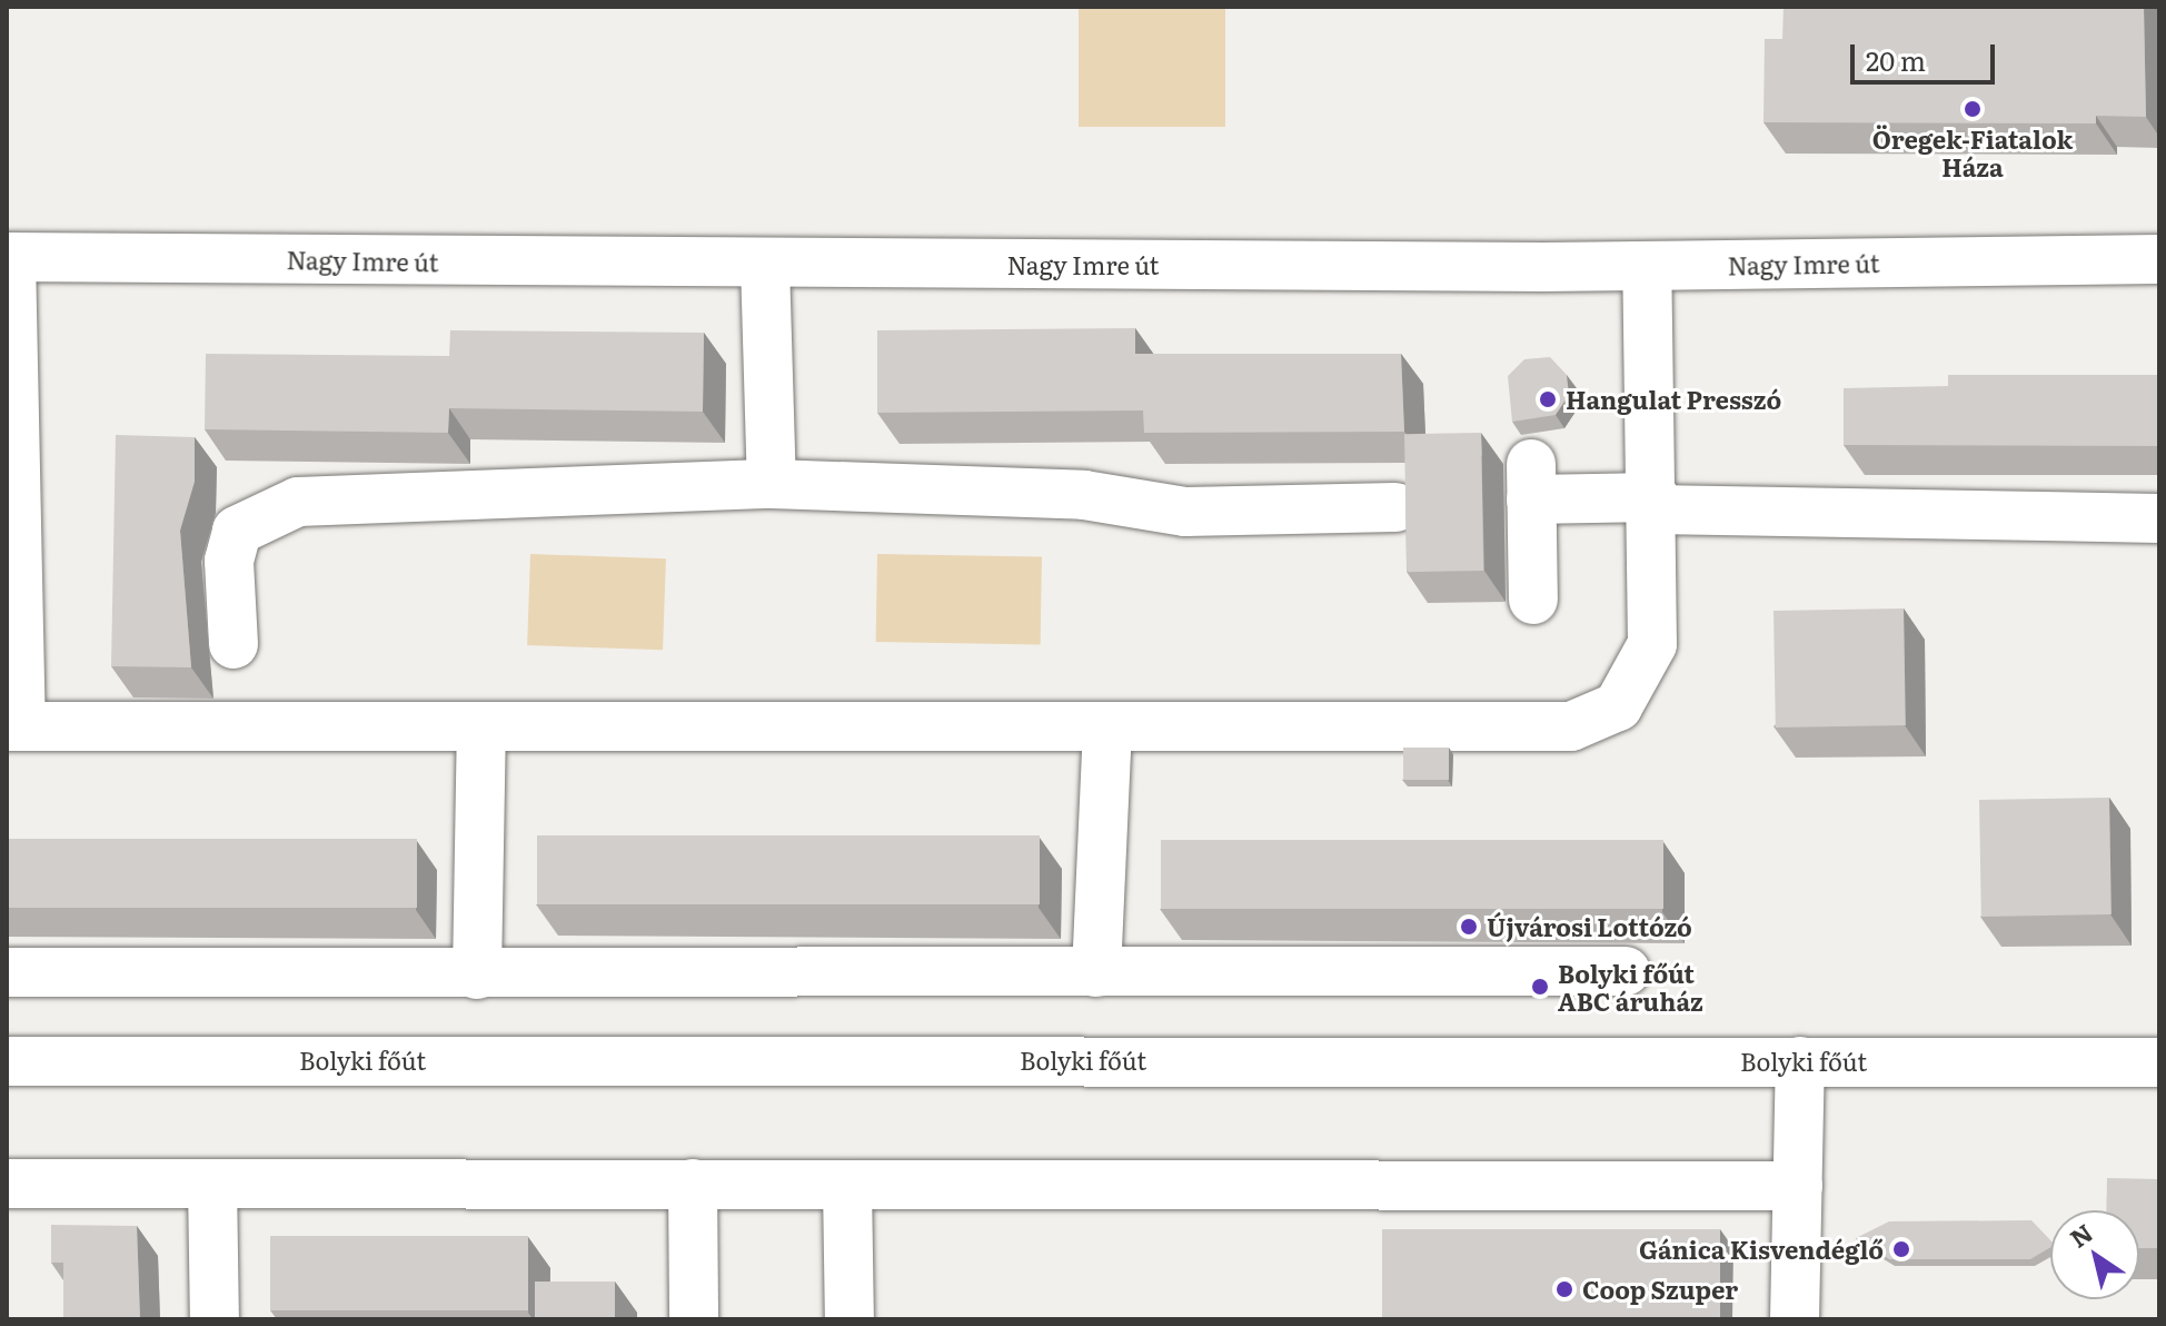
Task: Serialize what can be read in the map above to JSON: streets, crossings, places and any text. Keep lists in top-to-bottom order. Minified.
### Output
{"streets":{"street":["Nagy Imre út","Bolyki főút"]},"places":["Öregek-Fiatalok Háza","Hangulat Presszó","Újvárosi Lottózó","Bolyki főút ABC áruház","Gánica Kisvendéglő","Coop Szuper"],"scale_bar":"20 m","north":"top left"}
